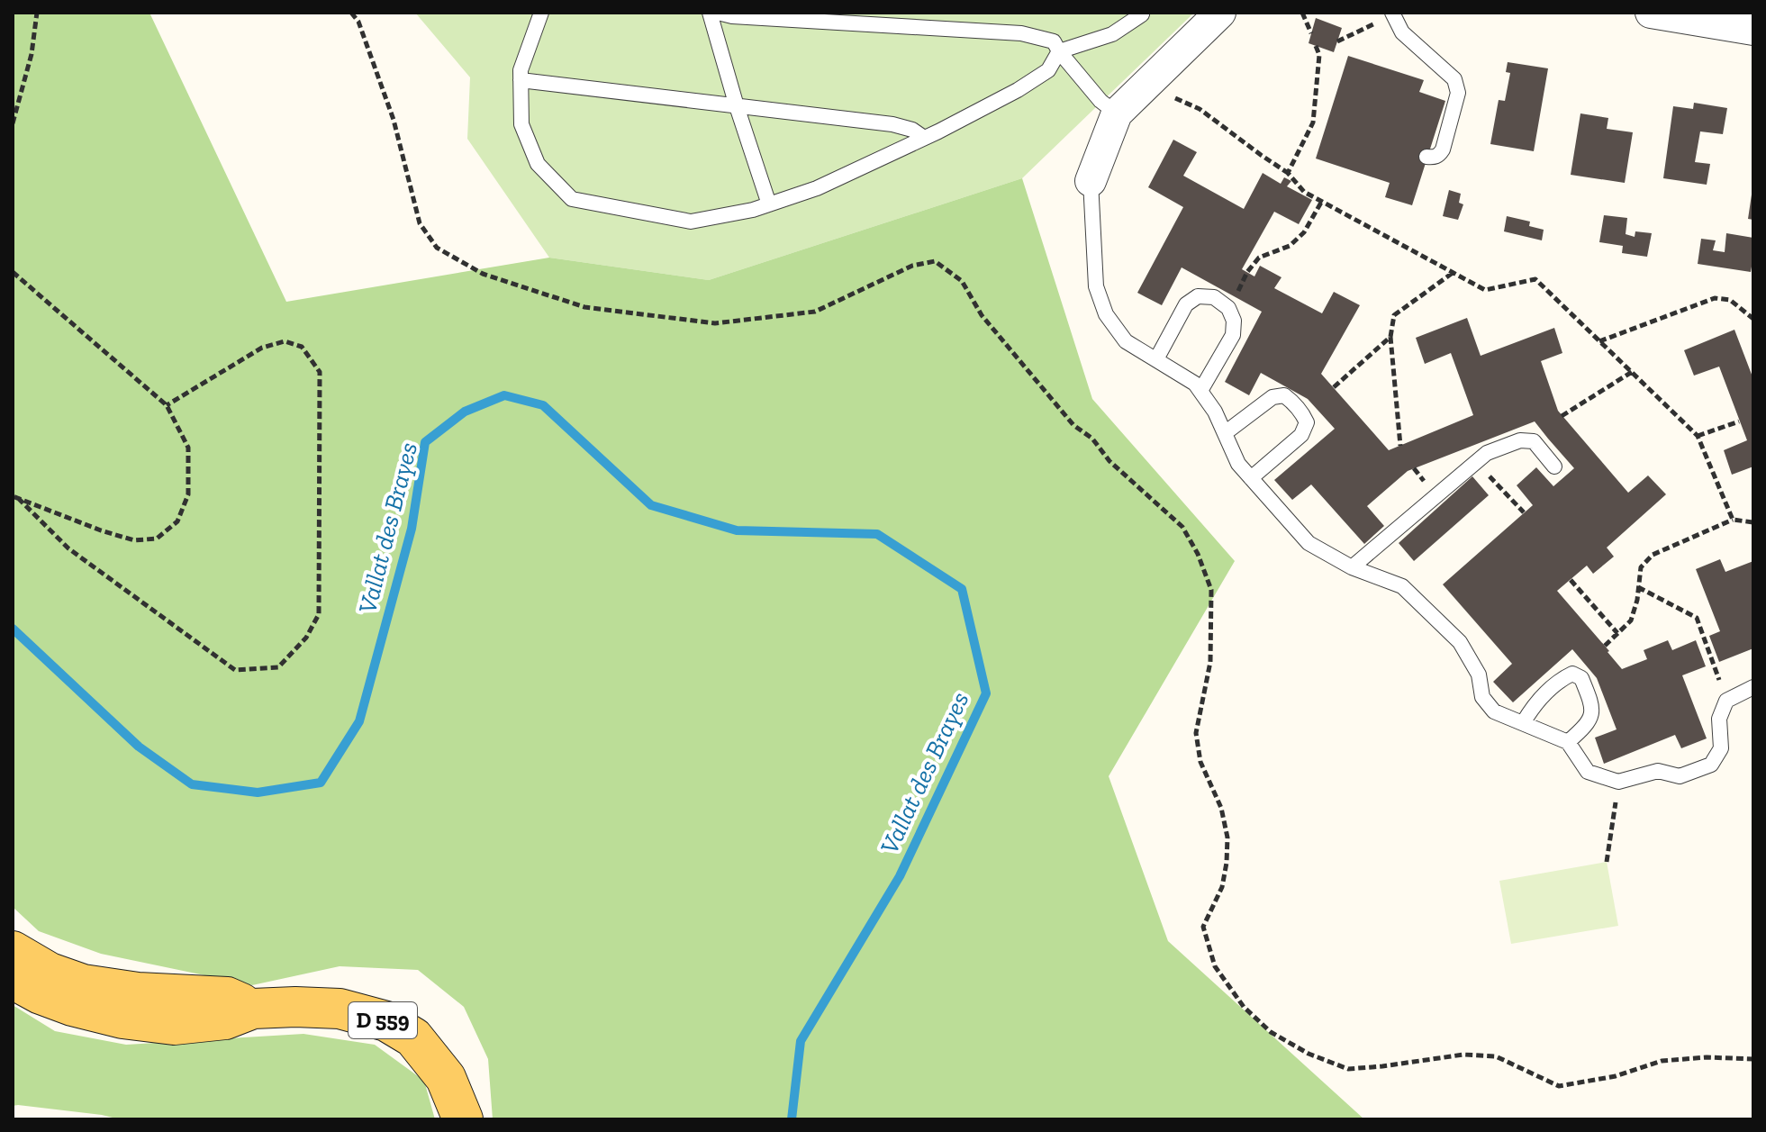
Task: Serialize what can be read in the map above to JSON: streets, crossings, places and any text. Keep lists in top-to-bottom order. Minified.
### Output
{"streets":{"main road":["D 559"]},"water":["Vallat des Brayes"]}
